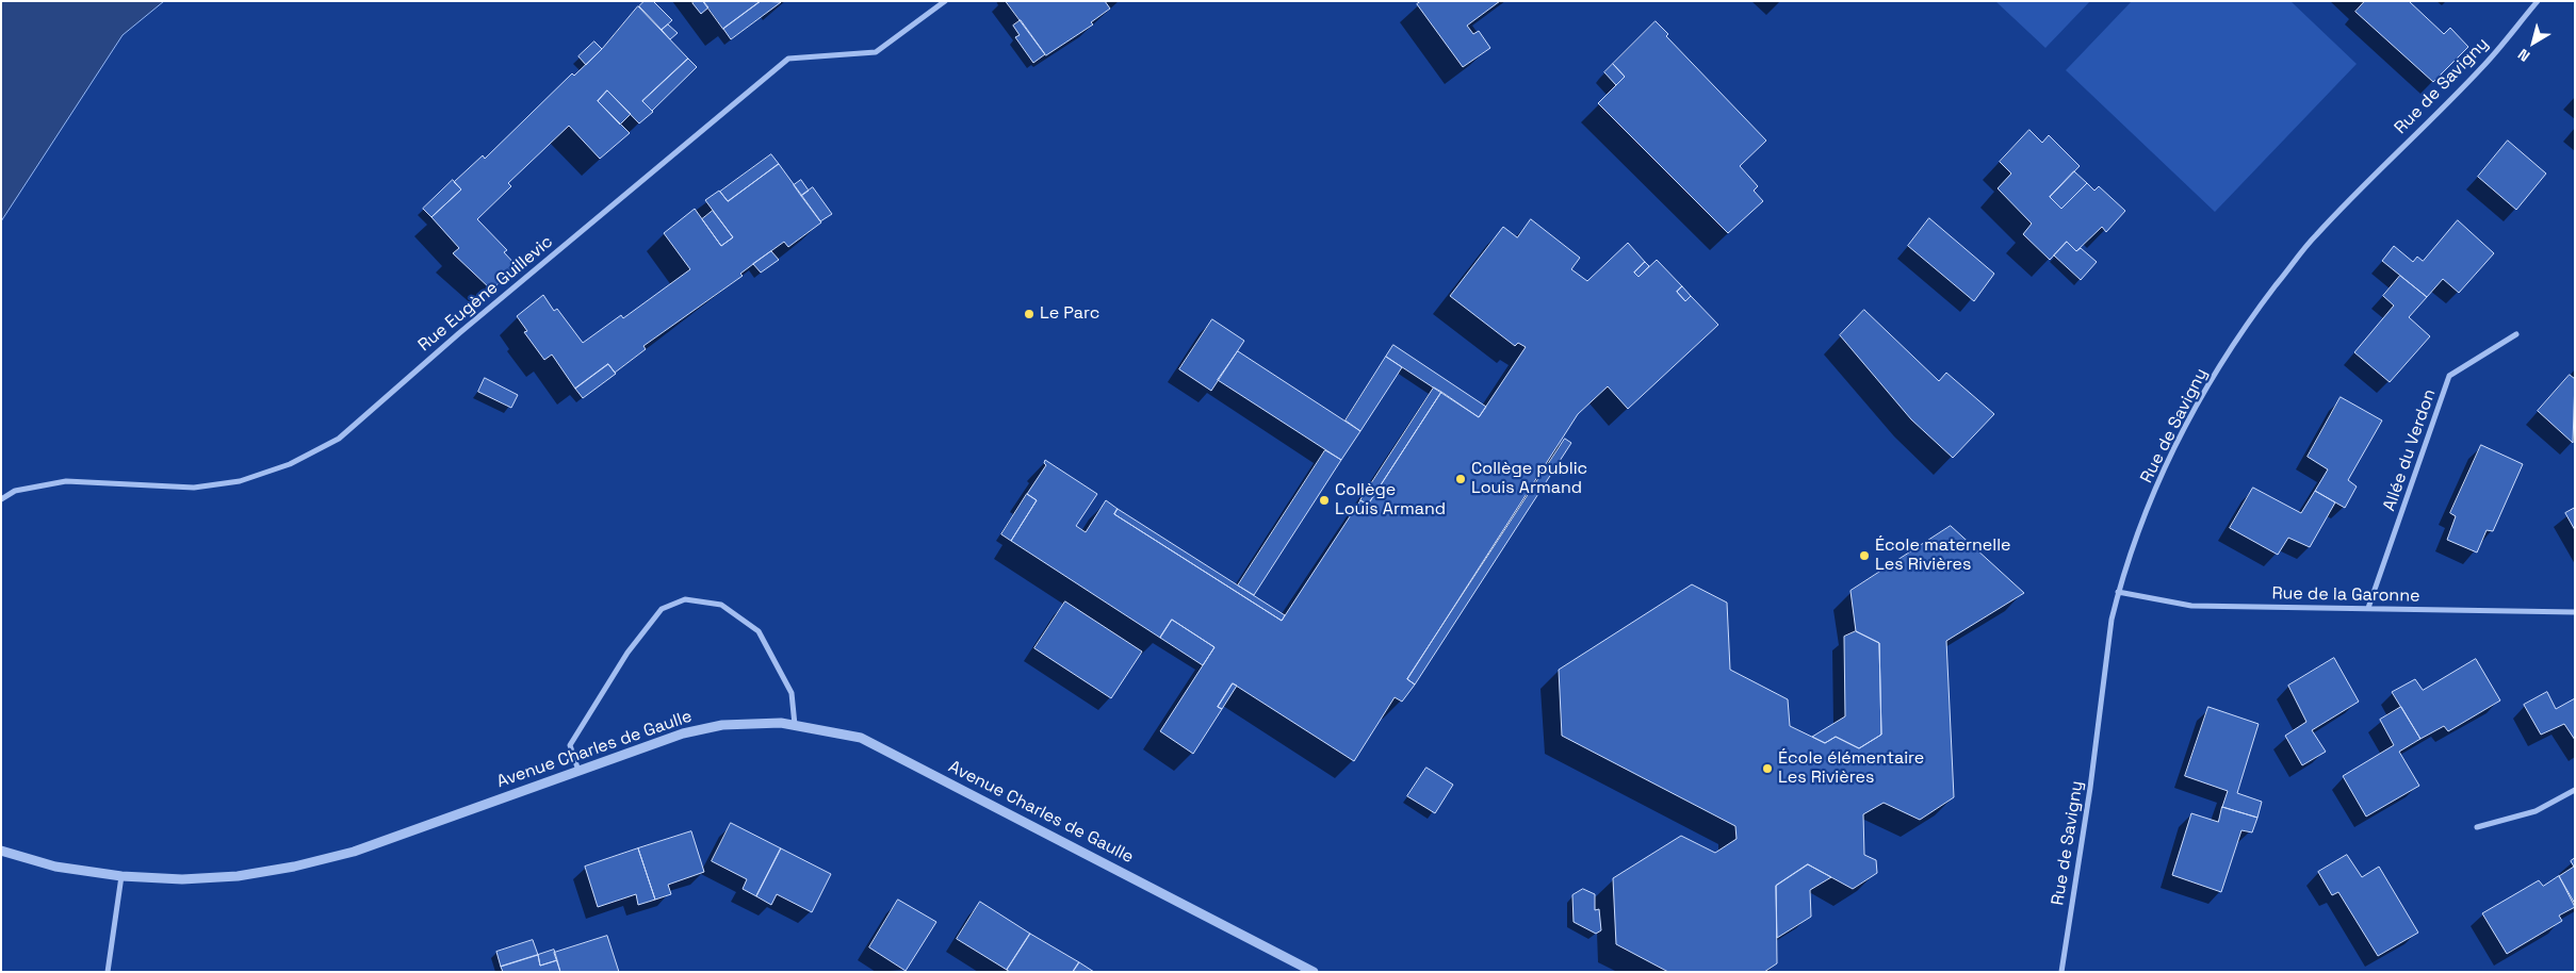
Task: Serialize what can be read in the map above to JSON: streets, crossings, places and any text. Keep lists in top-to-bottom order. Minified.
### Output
{"streets":{"street":["Rue de Savigny","Rue Eugène Guillevic","Allée du Verdon","Rue de la Garonne","Avenue Charles de Gaulle"]},"crossings":[["Rue de Savigny","Rue de la Garonne"],["Allée du Verdon","Rue de la Garonne"]],"places":["Le Parc","Collège public Louis Armand","Collège Louis Armand","École maternelle Les Rivières","École élémentaire Les Rivières"],"north":"bottom left"}
